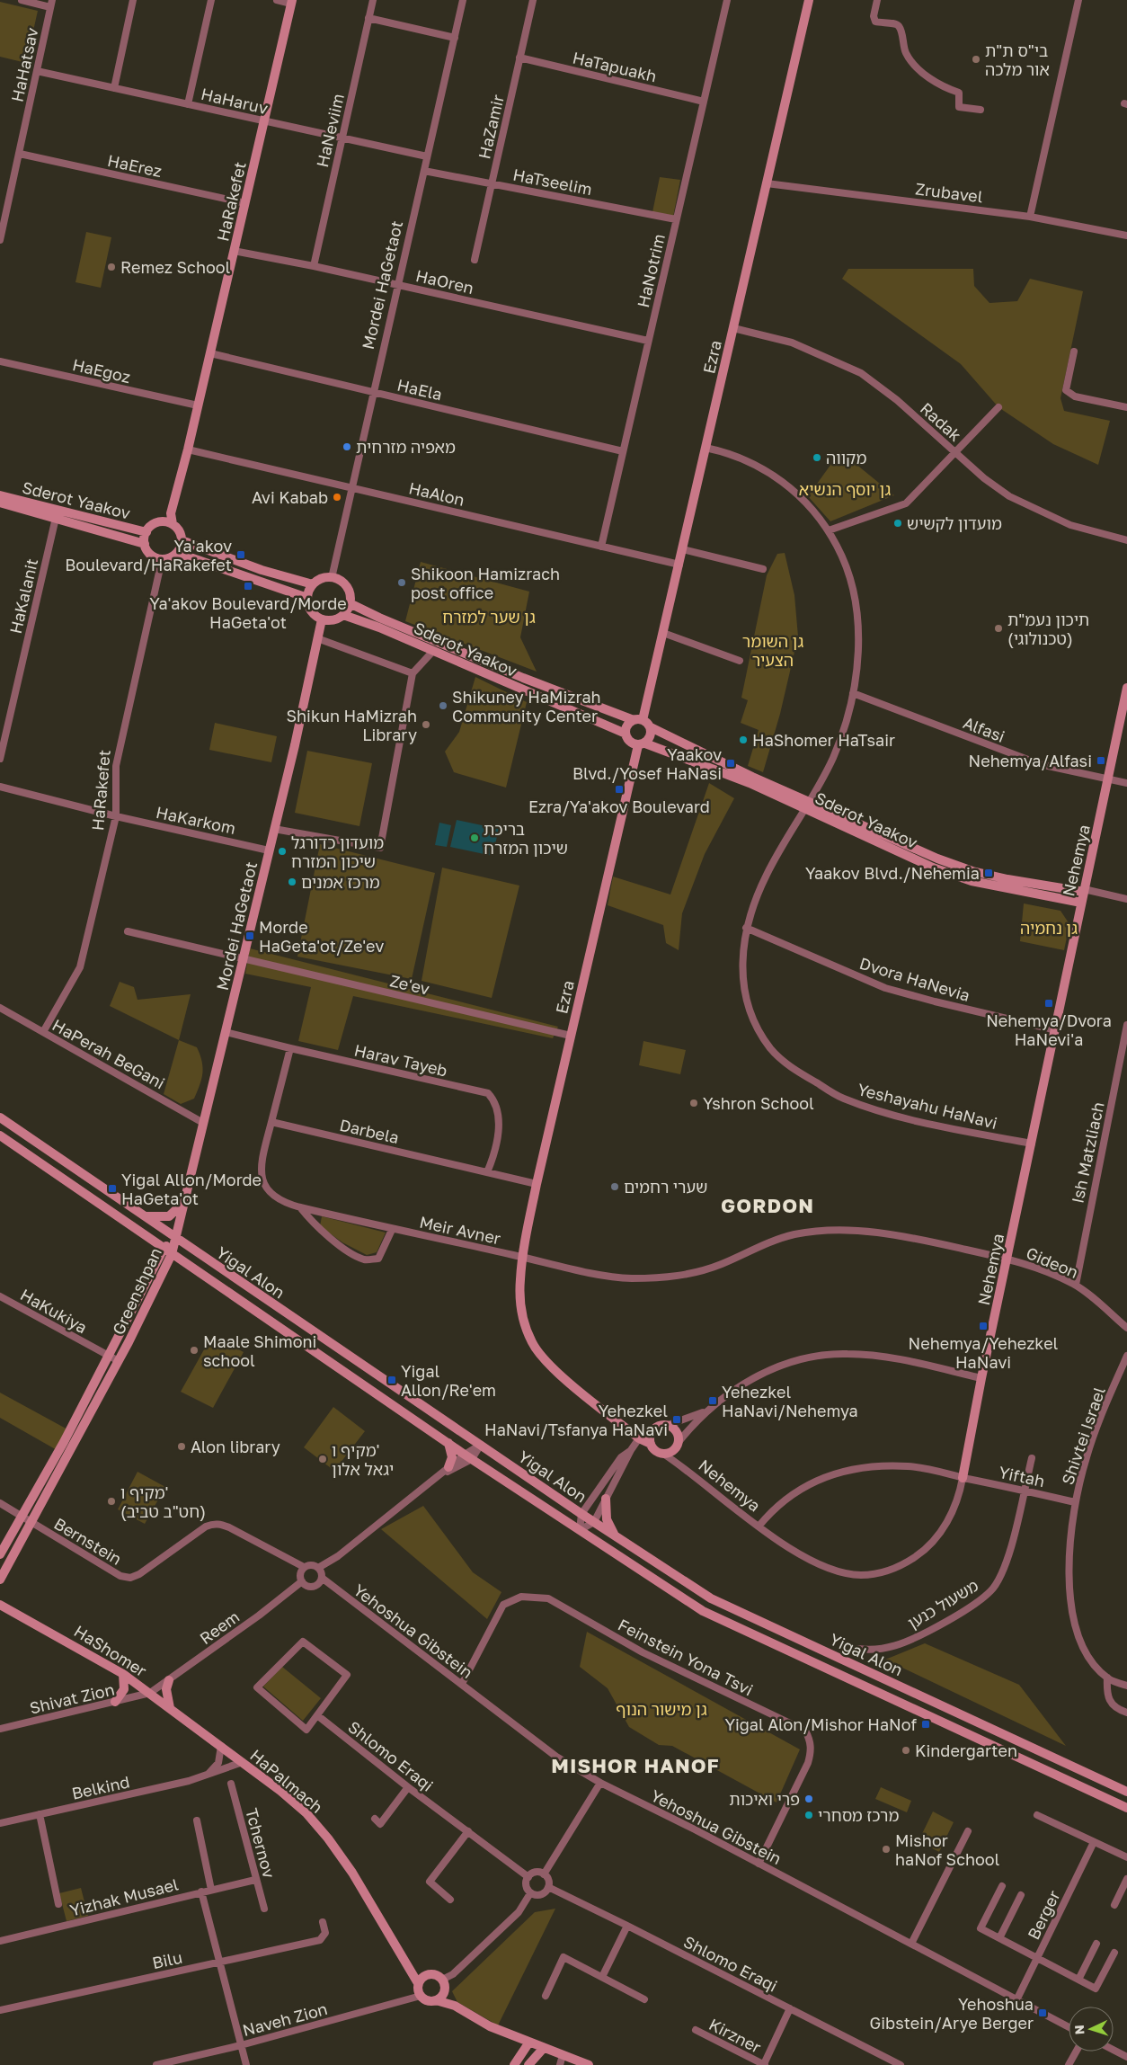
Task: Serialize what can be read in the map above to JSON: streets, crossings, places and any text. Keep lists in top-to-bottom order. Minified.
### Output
{"streets":{"street":["HaHatsav","HaTapuakh","HaHaruv","HaZamir","HaNeviim","HaErez","HaTseelim","Zrubavel","HaRakefet","HaNotrim","HaOren","Mordei HaGetaot","Ezra","HaEgoz","HaEla","Radak","HaAlon","Sderot Yaakov","HaKalanit","Alfasi","HaKarkom","Nehemya","Dvora HaNevia","Ze'ev","HaPerah BeGani","Harav Tayeb","Yeshayahu HaNavi","Darbela","Ish Matzliach","Meir Avner","Gideon","Yigal Alon","Greenshpan","HaKukiya","Shivtei Israel","Yiftah","Bernstein","משעול כנען","Reem","Yehoshua Gibstein","HaShomer","Feinstein Yona Tsvi","Shivat Zion","Shlomo Eraqi","HaPalmach","Belkind","Tchernov","Yizhak Musael","Berger","Bilu","Naveh Zion","Kirzner"]},"crossings":[["HaHatsav","HaHaruv"],["HaHatsav","HaErez"],["HaTapuakh","HaZamir"],["HaTapuakh","HaNotrim"],["HaHaruv","HaNeviim"],["HaHaruv","HaRakefet"],["HaHaruv","Mordei HaGetaot"],["HaZamir","HaTseelim"],["HaNeviim","HaOren"],["HaErez","HaRakefet"],["HaTseelim","HaNotrim"],["HaTseelim","Mordei HaGetaot"],["Zrubavel","Ezra"],["HaRakefet","HaOren"],["HaRakefet","HaEgoz"],["HaRakefet","HaEla"],["HaRakefet","HaAlon"],["HaRakefet","Sderot Yaakov"],["HaRakefet","HaKarkom"],["HaRakefet","HaPerah BeGani"],["HaNotrim","HaOren"],["HaNotrim","HaEla"],["HaNotrim","HaAlon"],["HaOren","Mordei HaGetaot"],["Mordei HaGetaot","HaEla"],["Mordei HaGetaot","HaAlon"],["Mordei HaGetaot","Sderot Yaakov"],["Mordei HaGetaot","HaKarkom"],["Mordei HaGetaot","Ze'ev"],["Mordei HaGetaot","HaPerah BeGani"],["Mordei HaGetaot","Harav Tayeb"],["Mordei HaGetaot","Yigal Alon"],["Mordei HaGetaot","Greenshpan"],["Ezra","Radak"],["Ezra","HaAlon"],["Ezra","Sderot Yaakov"],["Ezra","Ze'ev"],["Ezra","Yeshayahu HaNavi"],["Ezra","Darbela"],["Ezra","Meir Avner"],["Sderot Yaakov","HaKalanit"],["Sderot Yaakov","Nehemya"],["Sderot Yaakov","Yeshayahu HaNavi"],["Alfasi","Nehemya"],["Alfasi","Yeshayahu HaNavi"],["Nehemya","Dvora HaNevia"],["Nehemya","Yeshayahu HaNavi"],["Nehemya","Meir Avner"],["Nehemya","Gideon"],["Nehemya","Yiftah"],["Dvora HaNevia","Yeshayahu HaNavi"],["Harav Tayeb","Darbela"],["Darbela","Meir Avner"],["Ish Matzliach","Gideon"],["Meir Avner","Gideon"],["Yigal Alon","Greenshpan"],["Greenshpan","HaKukiya"],["Greenshpan","Bernstein"],["Shivtei Israel","Yiftah"],["Yiftah","משעול כנען"],["Bernstein","Reem"],["Bernstein","Yehoshua Gibstein"],["Reem","Yehoshua Gibstein"],["Reem","HaShomer"],["Reem","Shivat Zion"],["Reem","HaPalmach"],["Yehoshua Gibstein","Feinstein Yona Tsvi"],["Yehoshua Gibstein","Berger"],["HaShomer","Shivat Zion"],["HaShomer","HaPalmach"],["Shivat Zion","HaPalmach"],["Shlomo Eraqi","Kirzner"],["HaPalmach","Belkind"],["HaPalmach","Naveh Zion"],["Tchernov","Yizhak Musael"]],"districts":["GORDON","MISHOR HANOF"],"parks":["גן יוסף הנשיא","גן שער למזרח","גן השומר הצעיר","גן נחמיה","גן מישור הנוף"],"places":{"other":["בי\"ס ת\"ת אור מלכה","Remez School","מאפיה מזרחית","מקווה","Avi Kabab","מועדון לקשיש","Shikoon Hamizrach post office","תיכון נעמ\"ת (טכנולוגי)","Shikuney HaMizrah Community Center","Shikun HaMizrah Library","HaShomer HaTsair","בריכת שיכון המזרח","מועדון כדורגל שיכון המזרח","מרכז אמנים","Yshron School","שערי רחמים","Maale Shimoni school","Alon library","מקיף ו' יגאל אלון","מקיף ו' (חט\"ב טביב)","Kindergarten","פרי ואיכות","מרכז מסחרי","Mishor haNof School"],"transit":["Ya'akov Boulevard/HaRakefet","Ya'akov Boulevard/Morde HaGeta'ot","Nehemya/Alfasi","Yaakov Blvd./Yosef HaNasi","Ezra/Ya'akov Boulevard","Yaakov Blvd./Nehemia","Morde HaGeta'ot/Ze'ev","Nehemya/Dvora HaNevi'a","Yigal Allon/Morde HaGeta'ot","Nehemya/Yehezkel HaNavi","Yigal Allon/Re'em","Yehezkel HaNavi/Nehemya","Yehezkel HaNavi/Tsfanya HaNavi","Yigal Alon/Mishor HaNof","Yehoshua Gibstein/Arye Berger"]},"north":"left"}
